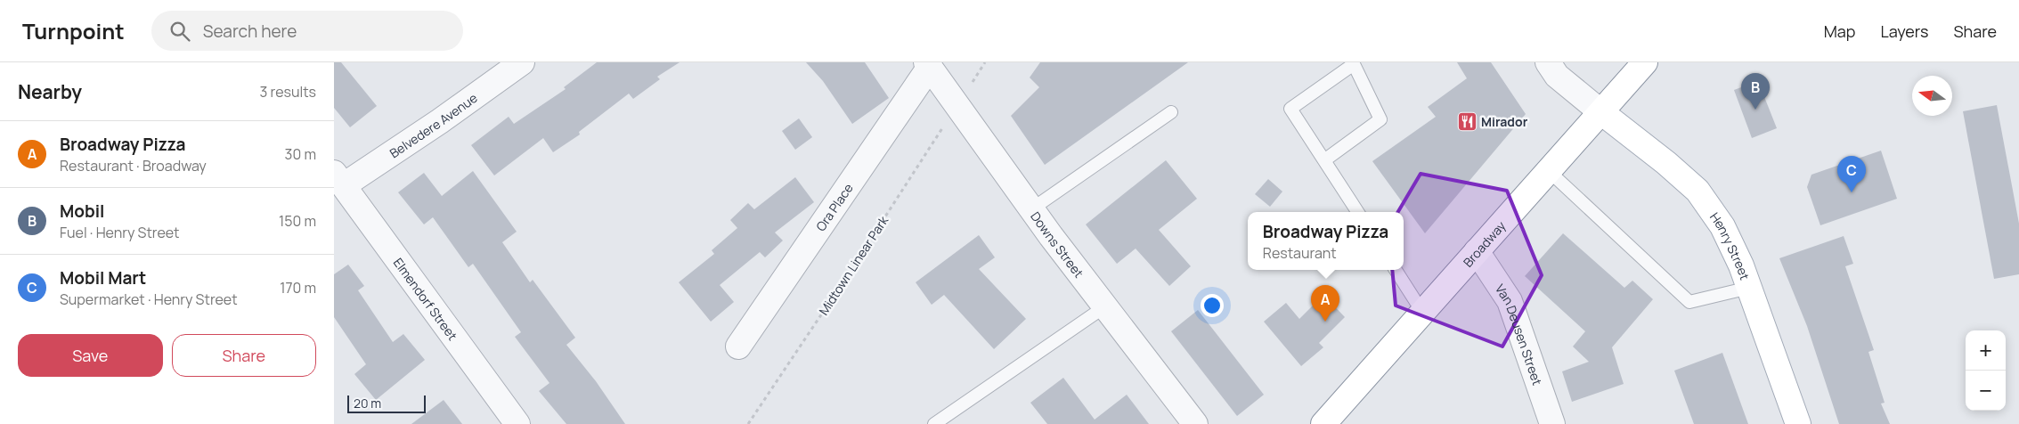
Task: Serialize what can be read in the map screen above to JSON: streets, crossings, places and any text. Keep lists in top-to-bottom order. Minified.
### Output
{"streets":{"main road":["Broadway","Henry Street"],"street":["Belvedere Avenue","Ora Place","Downs Street","Elmendorf Street","Van Deusen Street"],"path":["Midtown Linear Park"]},"crossings":[["Belvedere Avenue","Elmendorf Street"],["Ora Place","Downs Street"],["Broadway","Henry Street"],["Broadway","Van Deusen Street"],["Downs Street","Midtown Linear Park"]],"places":{"restaurant":["Mirador"]},"scale_bar":"20 m","north":"left","page":{"header":"Turnpoint","search":"Search here","nav":["Map","Layers","Share"],"heading":["Nearby","3 results"],"pins":["B","C","A"],"list":[{"mark":"A","name":"Broadway Pizza","note":"Restaurant · Broadway","value":"30 m"},{"mark":"B","name":"Mobil","note":"Fuel · Henry Street","value":"150 m"},{"mark":"C","name":"Mobil Mart","note":"Supermarket · Henry Street","value":"170 m"}],"popup":["Broadway Pizza","Restaurant"],"buttons":["Save","Share"],"map_buttons":["+","−"],"scale":"20 m"}}
